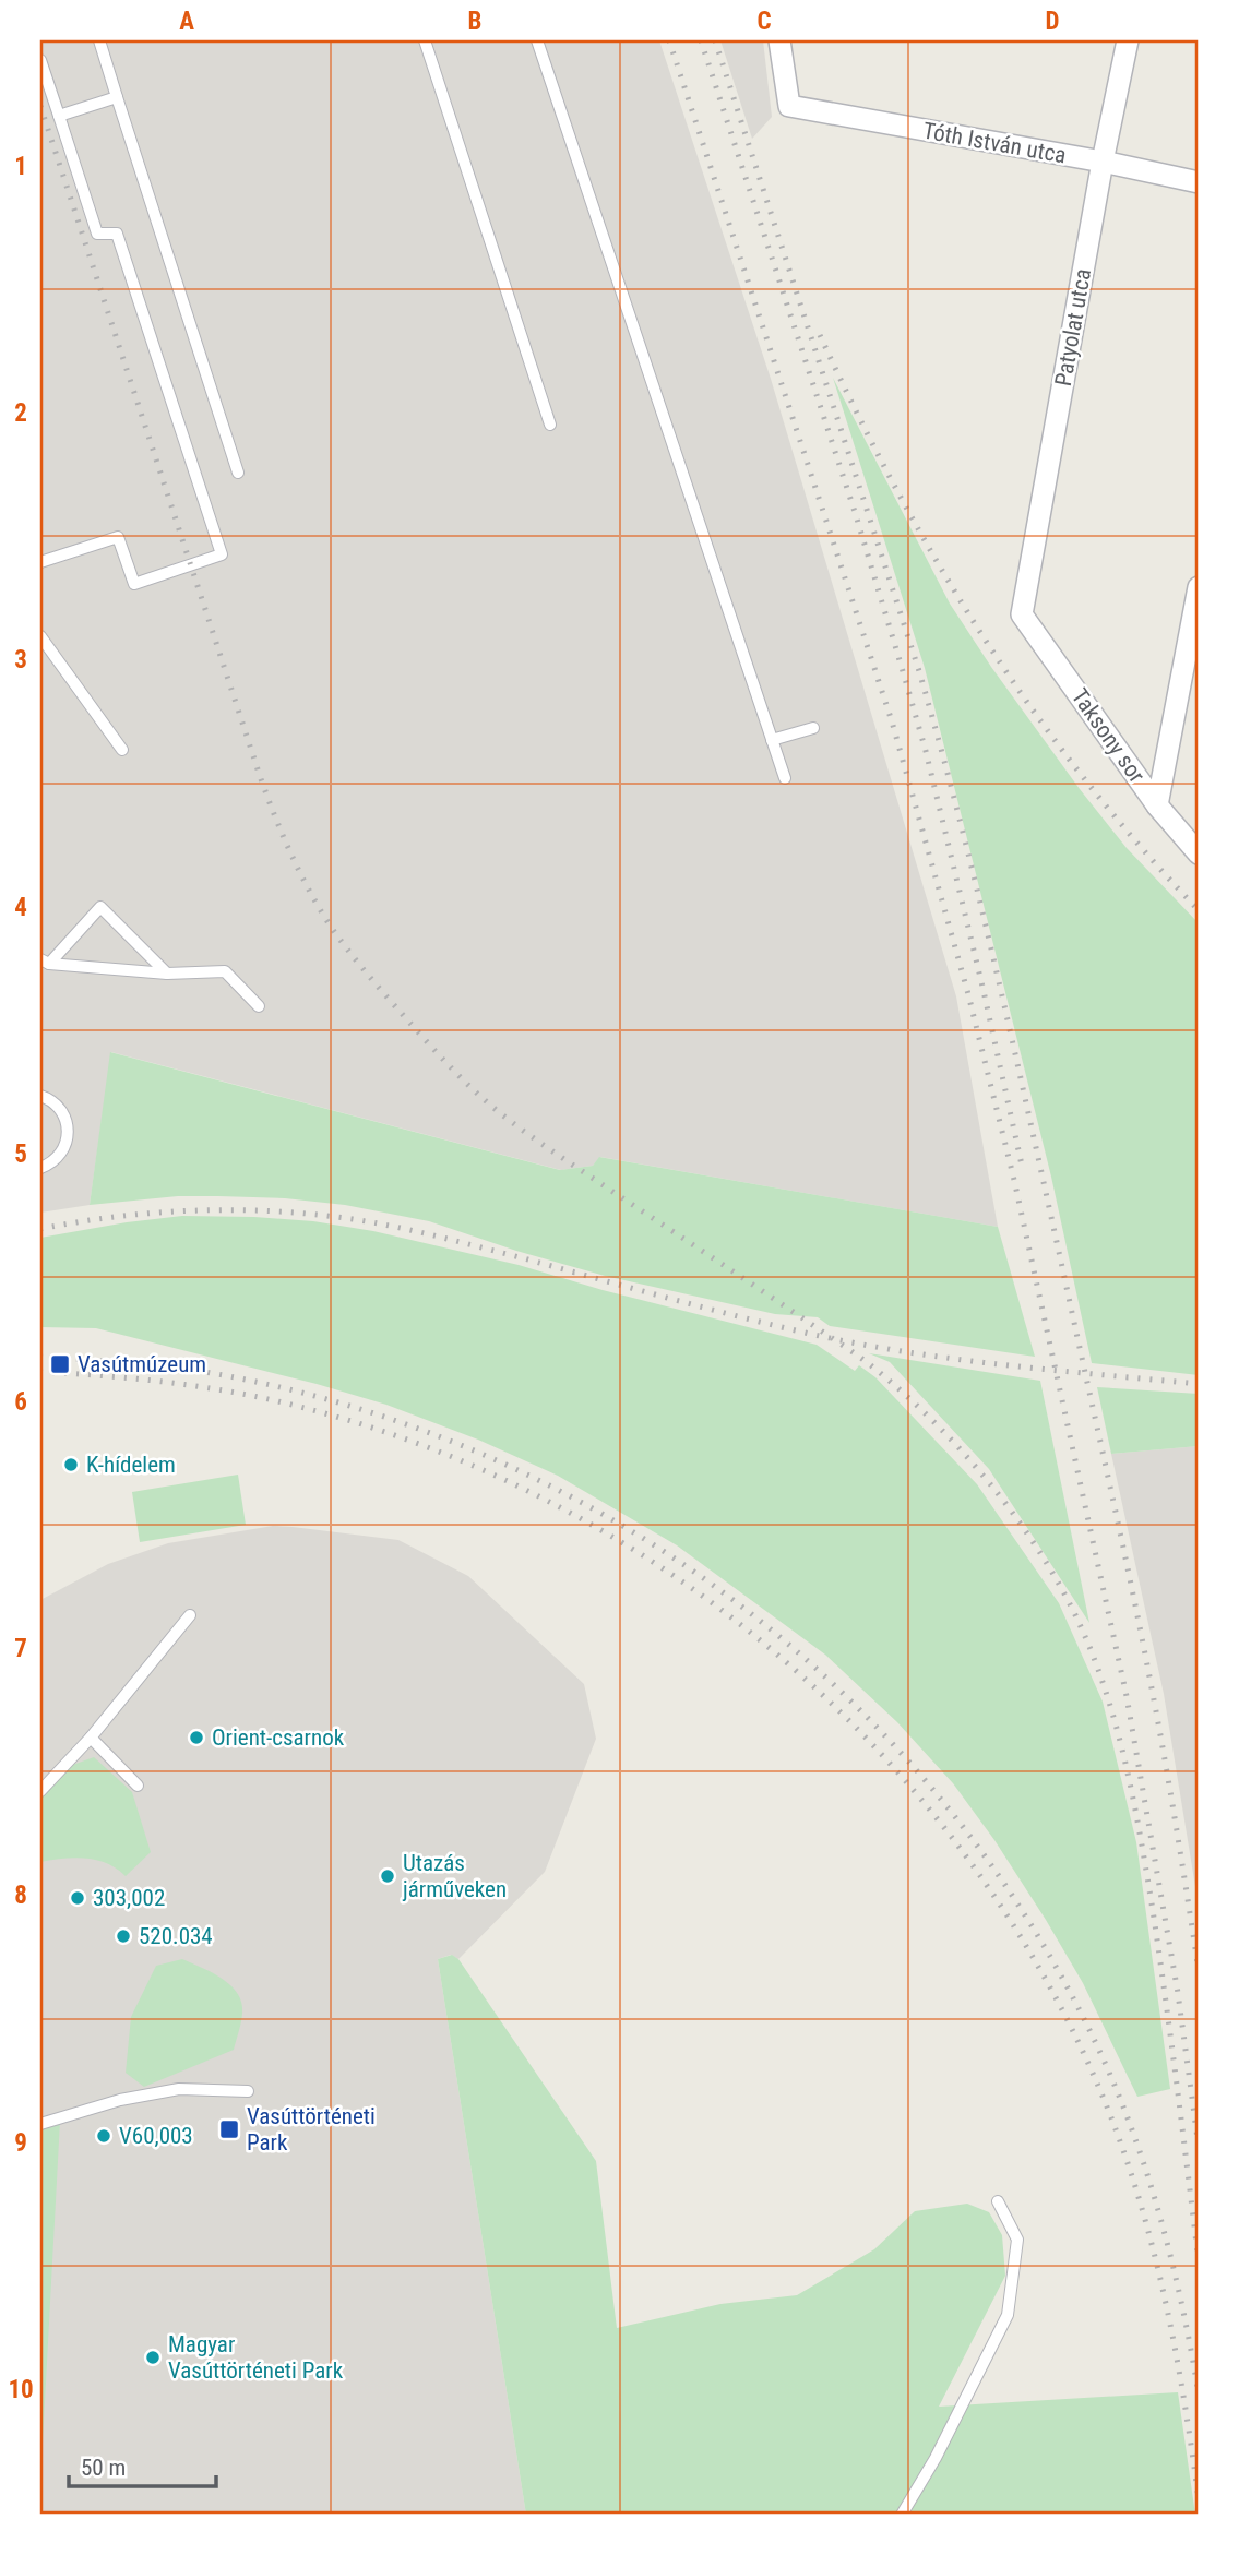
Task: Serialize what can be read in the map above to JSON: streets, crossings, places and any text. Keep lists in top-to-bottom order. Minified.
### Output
{"streets":{"street":["Tóth István utca","Patyolat utca","Taksony sor"]},"crossings":[["Tóth István utca","Patyolat utca"],["Patyolat utca","Taksony sor"]],"places":{"transit":["Vasútmúzeum","Vasúttörténeti Park"],"other":["K-hídelem","Orient-csarnok","Utazás járműveken","303,002","520.034","V60,003","Magyar Vasúttörténeti Park"]},"scale_bar":"50 m","grid":{"columns":["A","B","C","D"],"rows":["1","2","3","4","5","6","7","8","9","10"]}}
